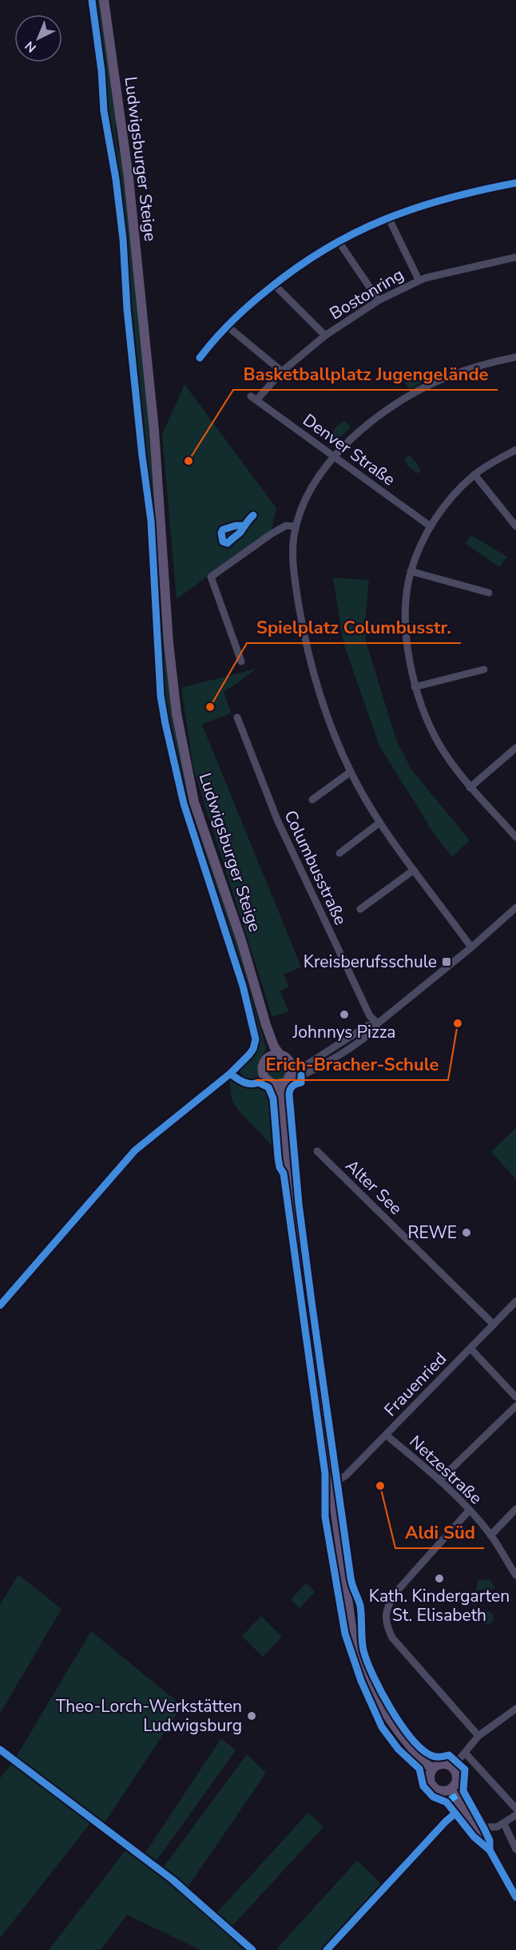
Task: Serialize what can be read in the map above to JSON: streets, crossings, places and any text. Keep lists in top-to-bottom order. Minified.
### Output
{"streets":{"main road":["Ludwigsburger Steige"],"street":["Bostonring","Denver Straße","Columbusstraße","Alter See","Frauenried","Netzestraße"]},"crossings":[["Bostonring","Denver Straße"],["Alter See","Frauenried"],["Frauenried","Netzestraße"]],"places":{"other":["Basketballplatz Jugengelände","Spielplatz Columbusstr.","Johnnys Pizza","Erich-Bracher-Schule","REWE","Aldi Süd","Kath. Kindergarten St. Elisabeth","Theo-Lorch-Werkstätten Ludwigsburg"],"transit":["Kreisberufsschule"]},"north":"bottom left"}
